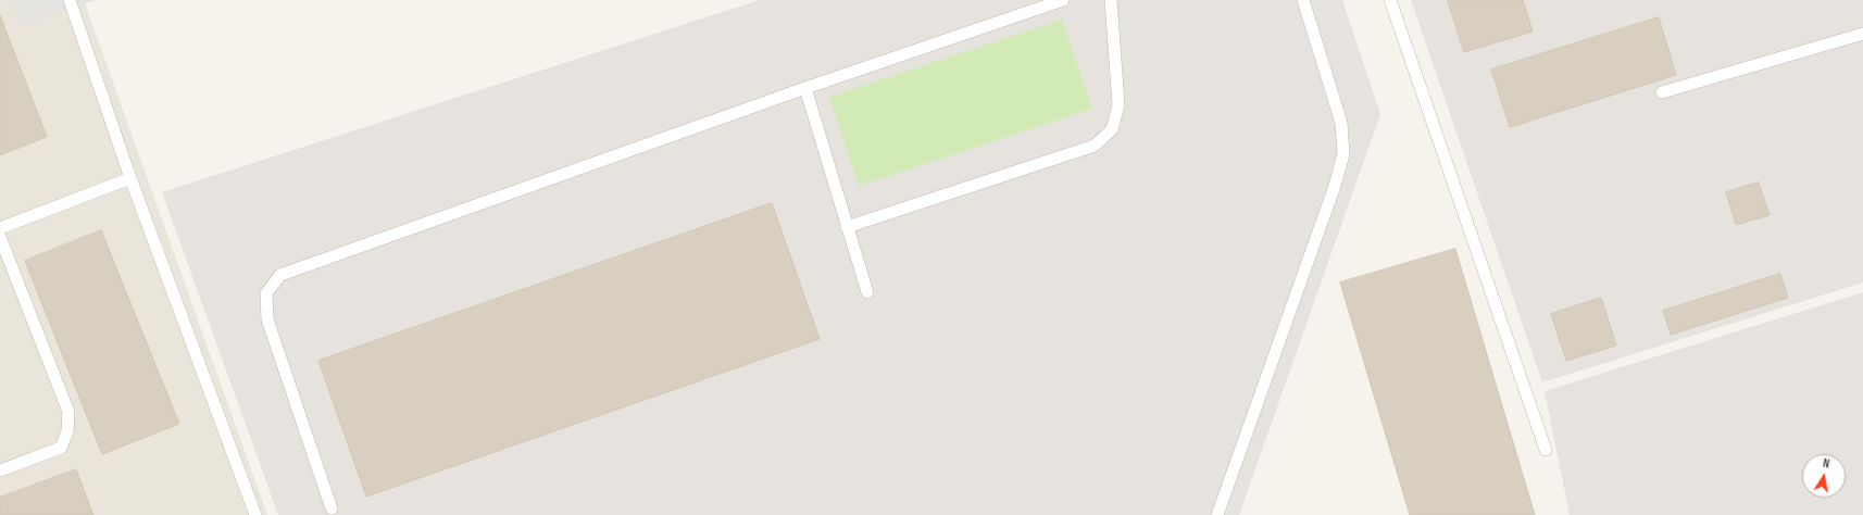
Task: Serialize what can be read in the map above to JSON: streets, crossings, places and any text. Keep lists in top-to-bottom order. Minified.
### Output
{"north":"top"}
